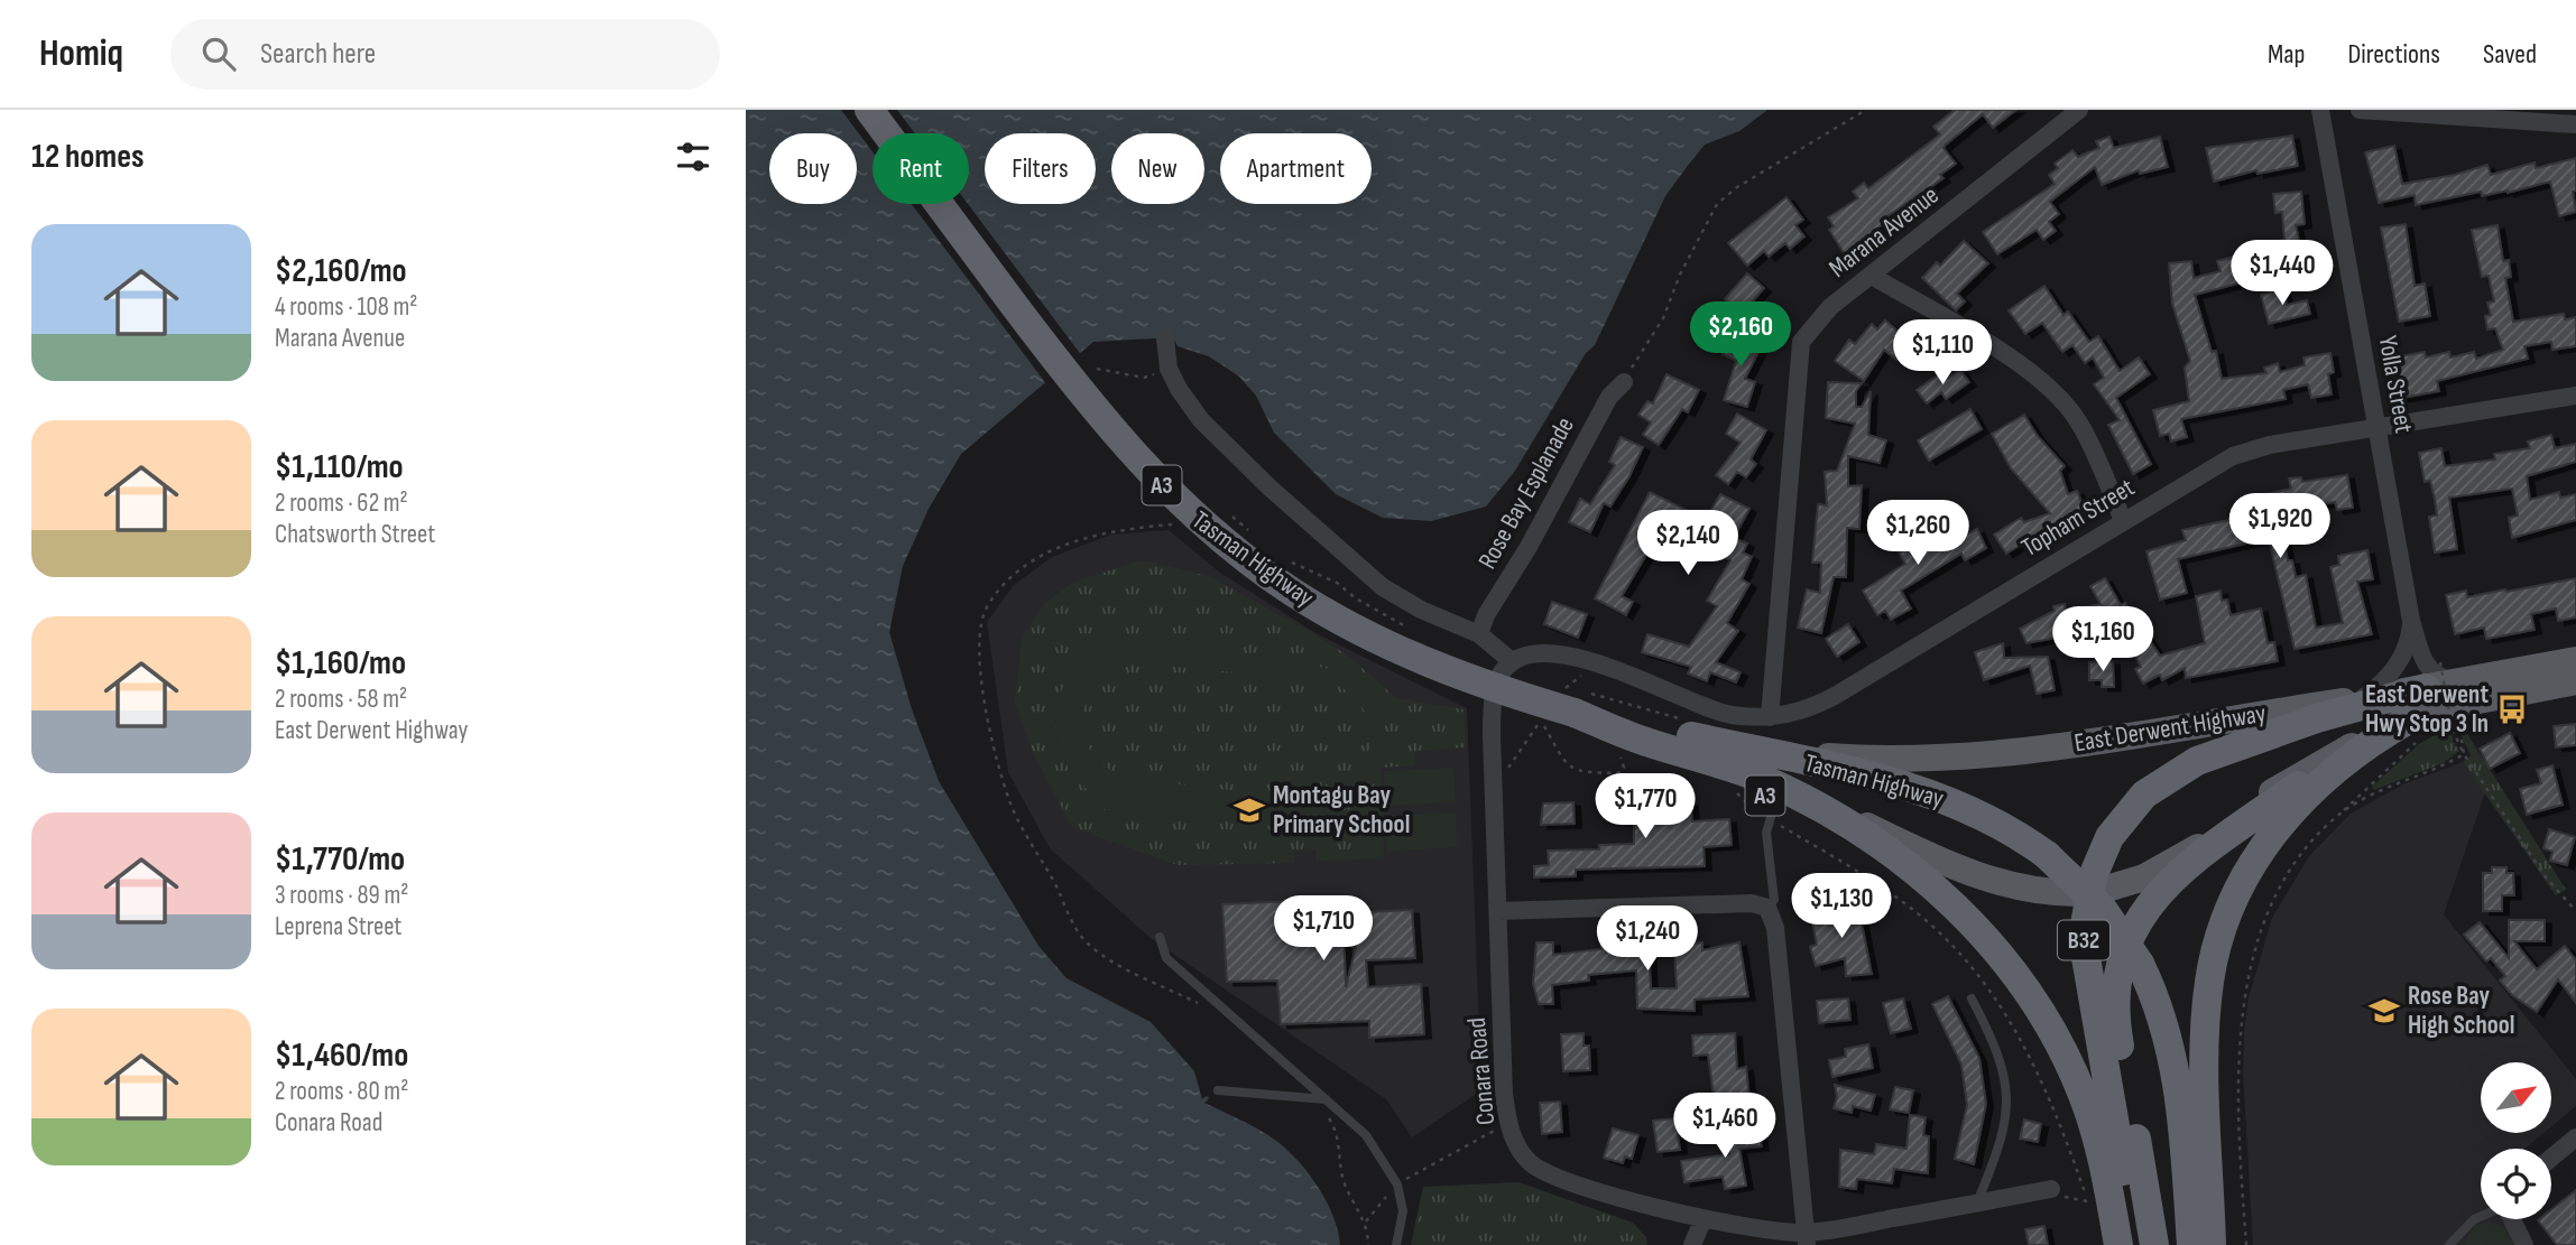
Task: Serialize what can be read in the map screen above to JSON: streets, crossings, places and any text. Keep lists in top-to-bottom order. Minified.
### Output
{"streets":{"highway":["A3","Tasman Highway","B32"],"main road":["East Derwent Highway"],"street":["Marana Avenue","Yolla Street","Rose Bay Esplanade","Topham Street","Conara Road"]},"crossings":[["Marana Avenue","Topham Street"],["Yolla Street","Topham Street"],["Yolla Street","East Derwent Highway"],["Yolla Street","B32"],["A3","Tasman Highway"],["Topham Street","Conara Road"],["Tasman Highway","East Derwent Highway"],["East Derwent Highway","B32"]],"places":{"bus stop":["East Derwent Hwy Stop 3 In"],"school or university":["Montagu Bay Primary School","Rose Bay High School"]},"north":"top right","page":{"header":"Homiq","search":"Search here","nav":["Map","Directions","Saved"],"heading":"12 homes","chip":["Buy","Rent","Filters","New","Apartment"],"list":[{"name":"$2,160/mo","note":"4 rooms · 108 m² · Marana Avenue"},{"name":"$1,110/mo","note":"2 rooms · 62 m² · Chatsworth Street"},{"name":"$1,160/mo","note":"2 rooms · 58 m² · East Derwent Highway"},{"name":"$1,770/mo","note":"3 rooms · 89 m² · Leprena Street"},{"name":"$1,460/mo","note":"2 rooms · 80 m² · Conara Road"}],"price":["$1,440","$2,160","$1,110","$1,920","$1,260","$2,140","$1,160","$1,770","$1,130","$1,710","$1,240","$1,460"]}}
